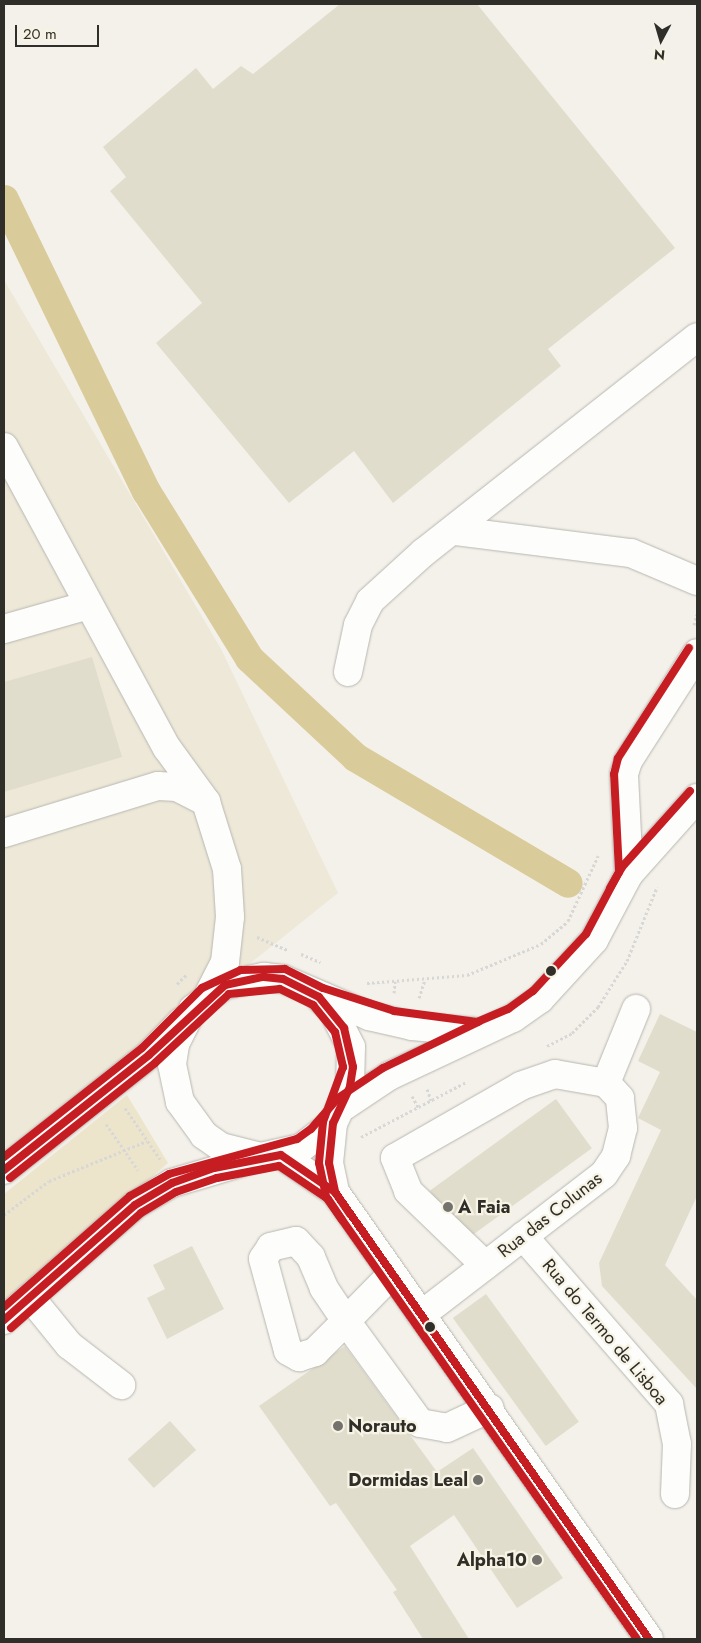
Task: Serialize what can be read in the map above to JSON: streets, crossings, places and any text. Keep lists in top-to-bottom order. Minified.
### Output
{"streets":{"main road":["Rua das Colunas","Rua do Termo de Lisboa"]},"crossings":[["Rua das Colunas","Rua do Termo de Lisboa"]],"places":["A Faia","Norauto","Dormidas Leal","Alpha10"],"scale_bar":"20 m","north":"bottom"}
